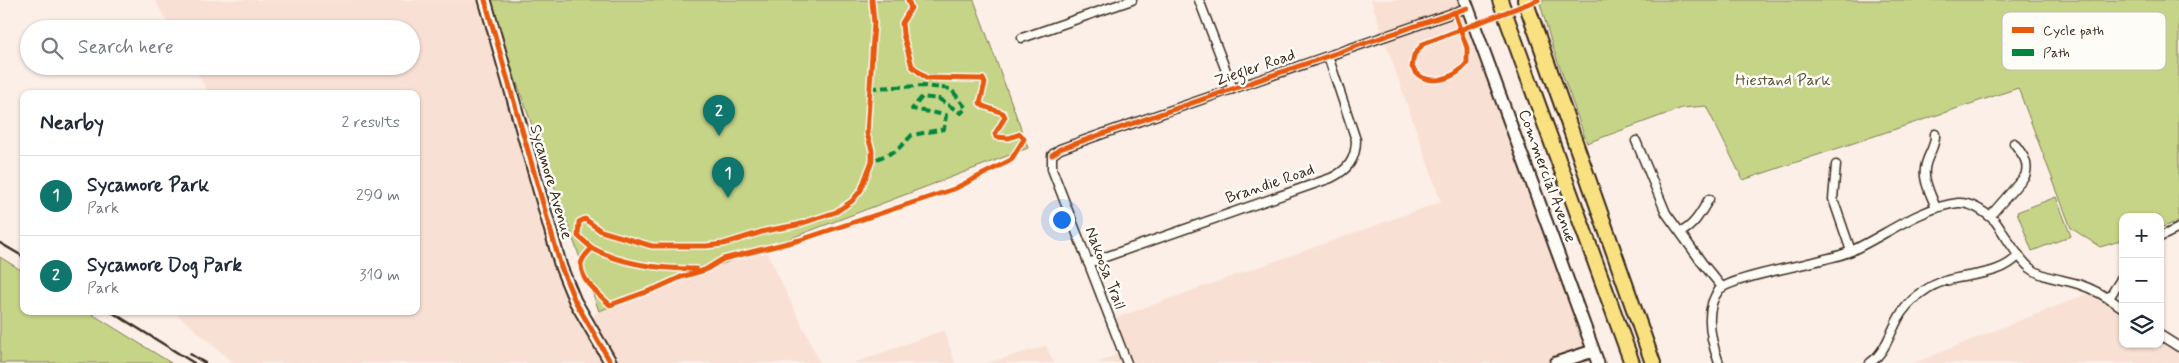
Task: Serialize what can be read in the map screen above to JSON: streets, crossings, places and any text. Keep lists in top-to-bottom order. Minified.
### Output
{"streets":{"street":["Ziegler Road","Commercial Avenue","Sycamore Avenue","Brandie Road","Nakoosa Trail"]},"crossings":[["Ziegler Road","Commercial Avenue"],["Ziegler Road","Brandie Road"],["Ziegler Road","Nakoosa Trail"],["Brandie Road","Nakoosa Trail"]],"parks":["Hiestand Park"],"legend":["Cycle path","Path"],"page":{"search":"Search here","heading":["Nearby","2 results"],"pins":["2","1"],"list":[{"mark":"1","name":"Sycamore Park","note":"Park","value":"290 m"},{"mark":"2","name":"Sycamore Dog Park","note":"Park","value":"310 m"}],"map_buttons":["+","−"]}}
